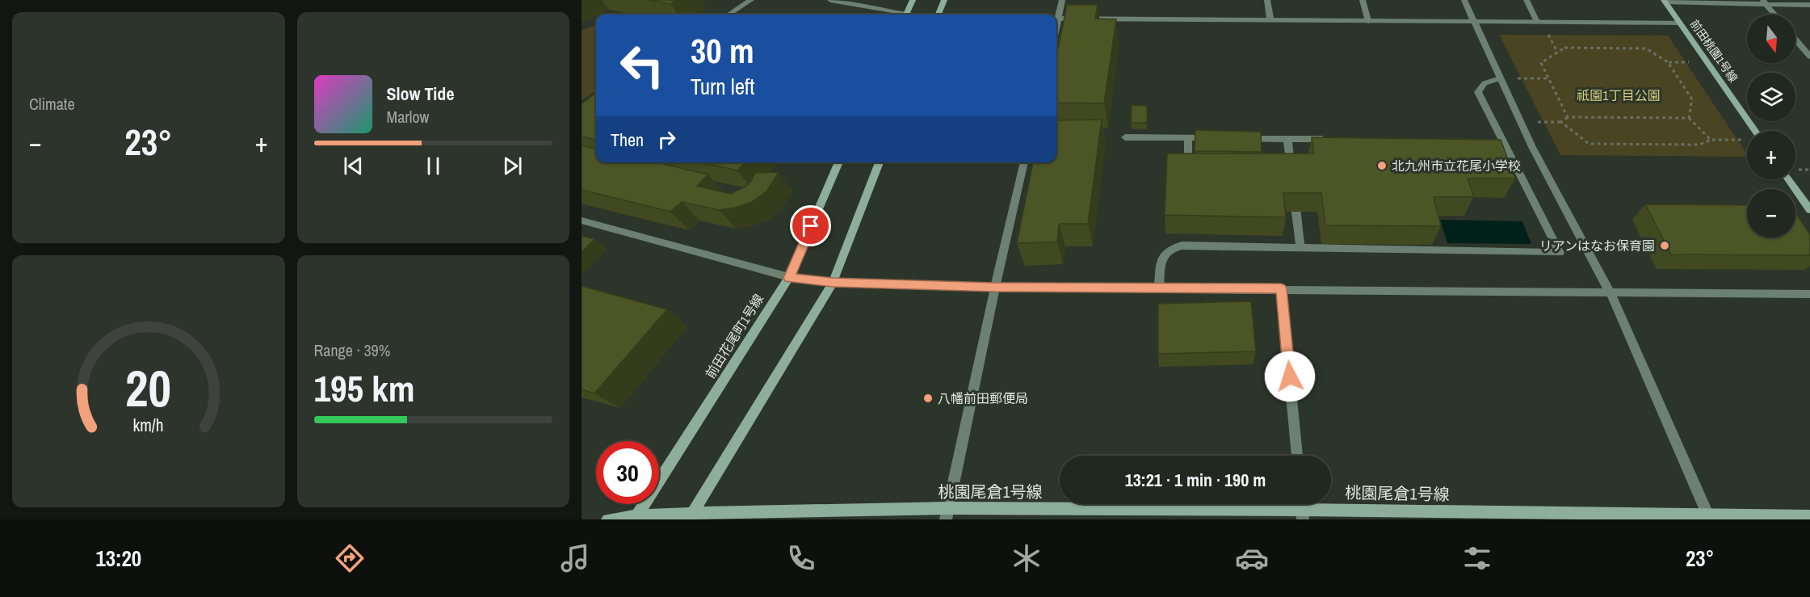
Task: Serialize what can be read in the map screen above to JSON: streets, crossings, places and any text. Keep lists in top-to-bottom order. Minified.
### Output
{"streets":{"street":["前田桃園1号線","前田花尾町1号線","桃園尾倉1号線"]},"crossings":[["前田花尾町1号線","桃園尾倉1号線"]],"parks":["祇園1丁目公園"],"places":["北九州市立花尾小学校","リアンはなお保育園","八幡前田郵便局"],"north":"bottom","page":{"tile":["Climate",["Range · 39%","195 km"]],"map_buttons":["+","−"],"turn":["30 m","Turn left"],"song":["Slow Tide","Marlow"],"then":"Then","heat":["−","23°","+"],"limit":"30","trip":"13:21 · 1 min · 190 m","tabs":["13:20","23°"],"gauge":["20","km/h"]}}
